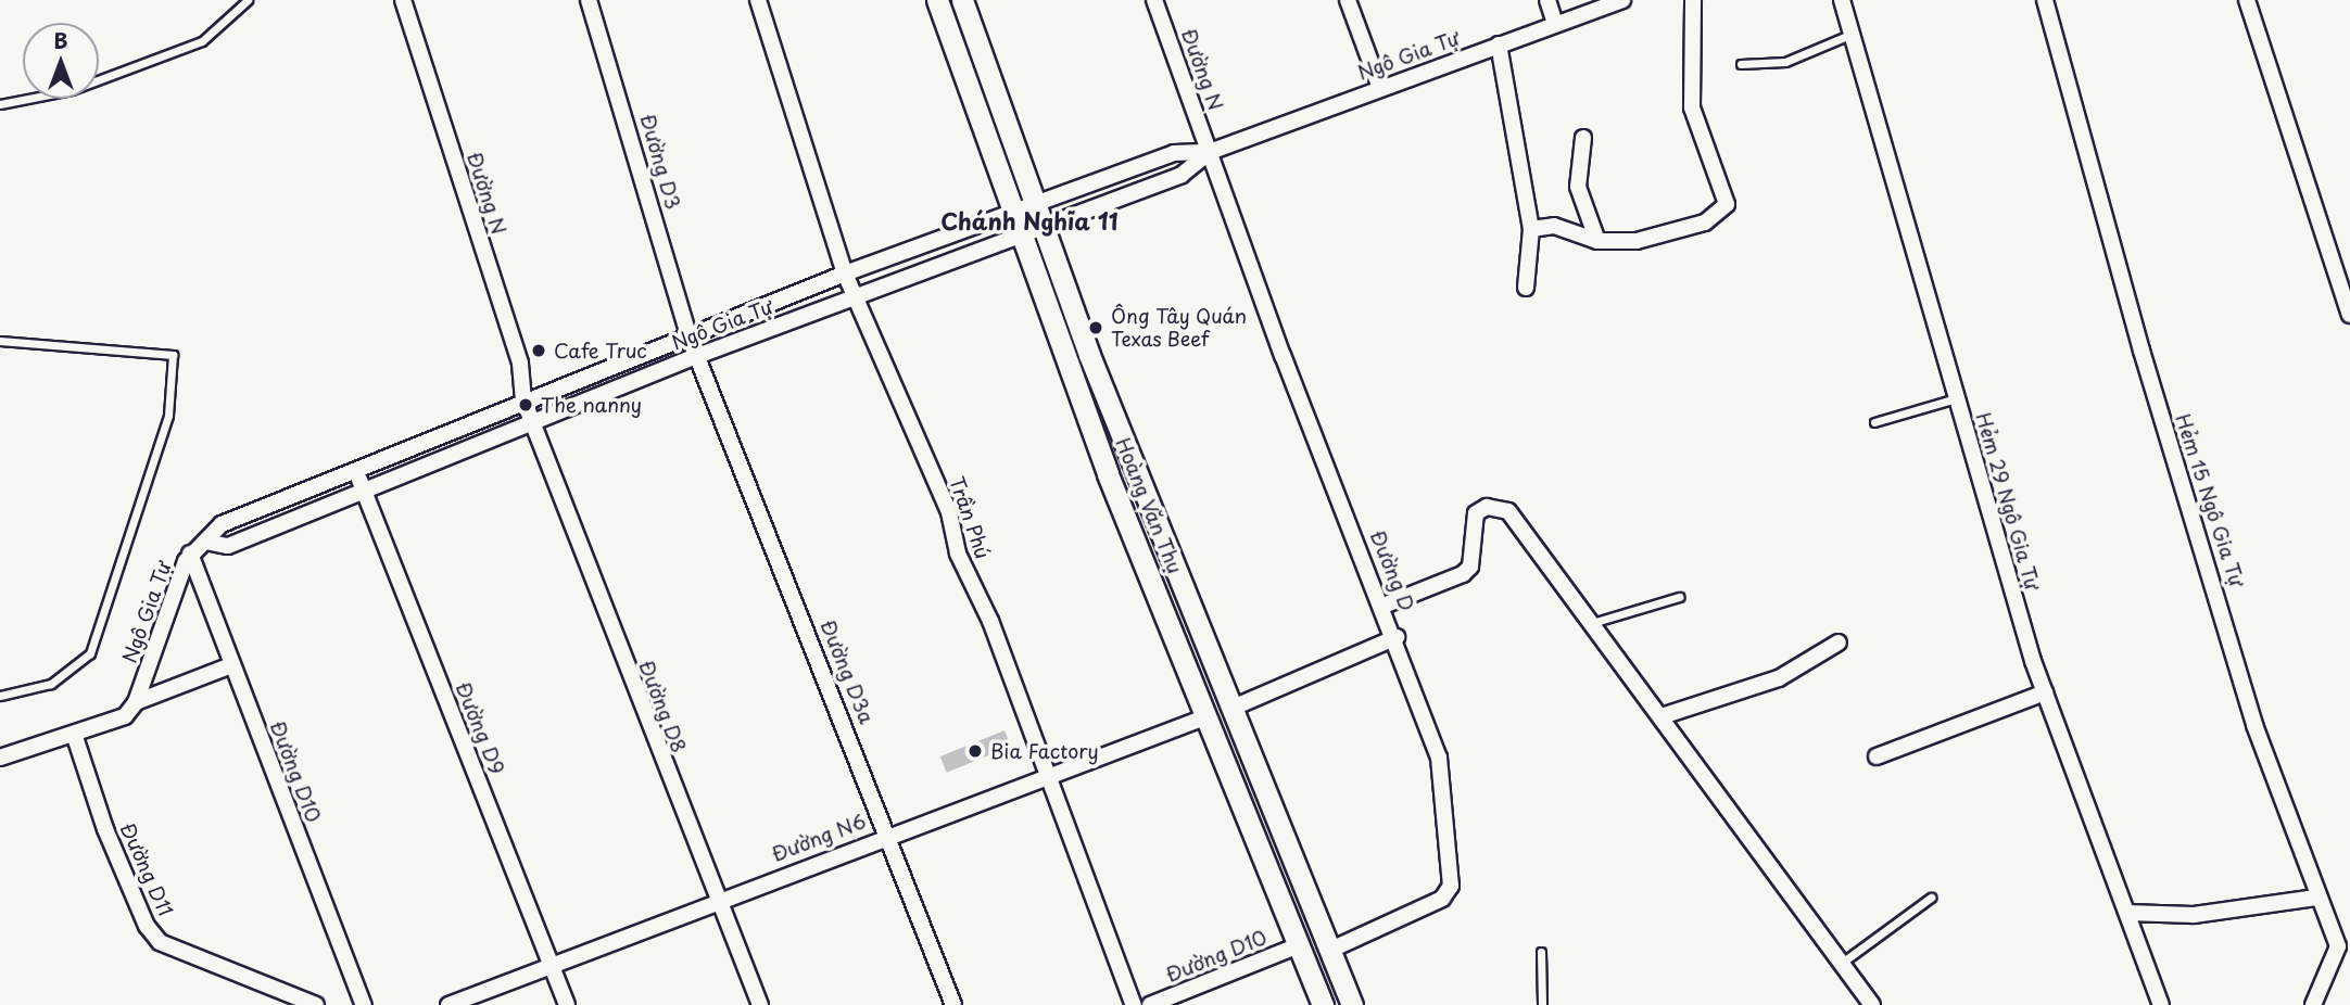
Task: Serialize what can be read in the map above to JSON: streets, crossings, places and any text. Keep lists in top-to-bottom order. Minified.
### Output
{"streets":{"street":["Ngô Gia Tự","Đường N","Đường D3","Hẻm 15 Ngô Gia Tự","Hẻm 29 Ngô Gia Tự","Hoàng Văn Thụ","Trần Phú","Đường D","Đường D3a","Đường D8","Đường D9","Đường D10","Đường N6","Đường D11"]},"crossings":[["Ngô Gia Tự","Đường N"],["Ngô Gia Tự","Đường D3"],["Ngô Gia Tự","Hoàng Văn Thụ"],["Ngô Gia Tự","Trần Phú"],["Ngô Gia Tự","Đường D"],["Ngô Gia Tự","Đường D3a"],["Ngô Gia Tự","Đường D8"],["Ngô Gia Tự","Đường D9"],["Ngô Gia Tự","Đường D10"],["Đường N","Đường D"],["Đường N","Đường D8"],["Đường D3","Đường D3a"],["Hoàng Văn Thụ","Đường D"],["Hoàng Văn Thụ","Đường D10"],["Hoàng Văn Thụ","Đường N6"],["Trần Phú","Đường N6"],["Đường D3a","Đường N6"],["Đường D8","Đường N6"],["Đường D9","Đường N6"]],"districts":["Chánh Nghĩa 11"],"places":["Ông Tây Quán Texas Beef","Cafe Truc","The nanny","Bia Factory"],"north":"top"}
